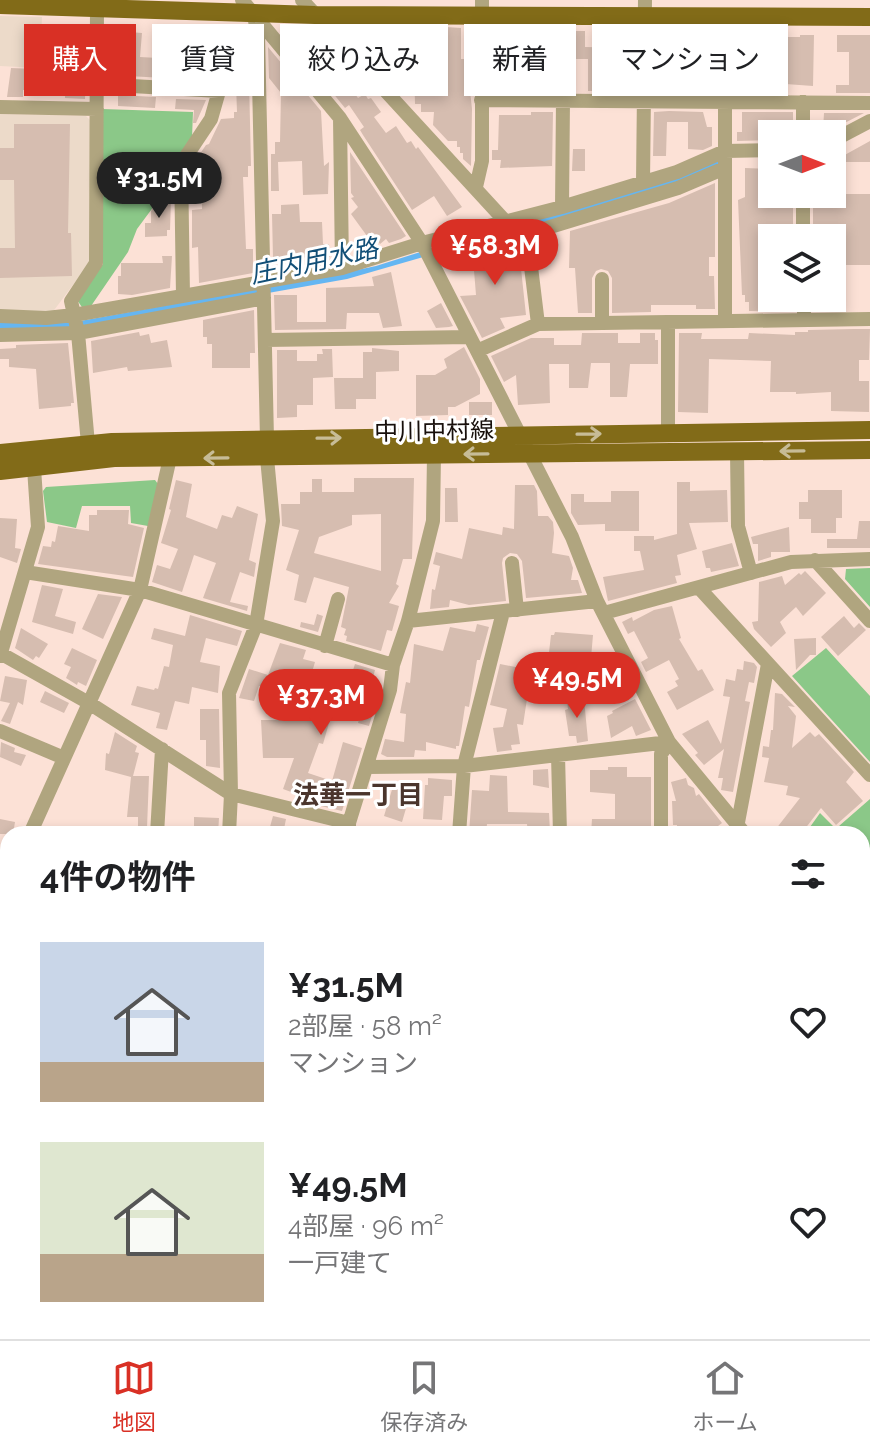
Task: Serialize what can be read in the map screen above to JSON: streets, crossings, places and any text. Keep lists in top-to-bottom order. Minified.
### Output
{"streets":{"main road":["中川中村線"]},"districts":["法華一丁目"],"water":["庄内用水路"],"north":"right","page":{"chip":["購入","賃貸","絞り込み","新着","マンション"],"price":["¥31.5M","¥58.3M","¥49.5M","¥37.3M"],"heading":"4件の物件","list":[{"name":"¥31.5M","note":"2部屋 · 58 m² · マンション"},{"name":"¥49.5M","note":"4部屋 · 96 m² · 一戸建て"}],"tabs":["地図","保存済み","ホーム"]}}
